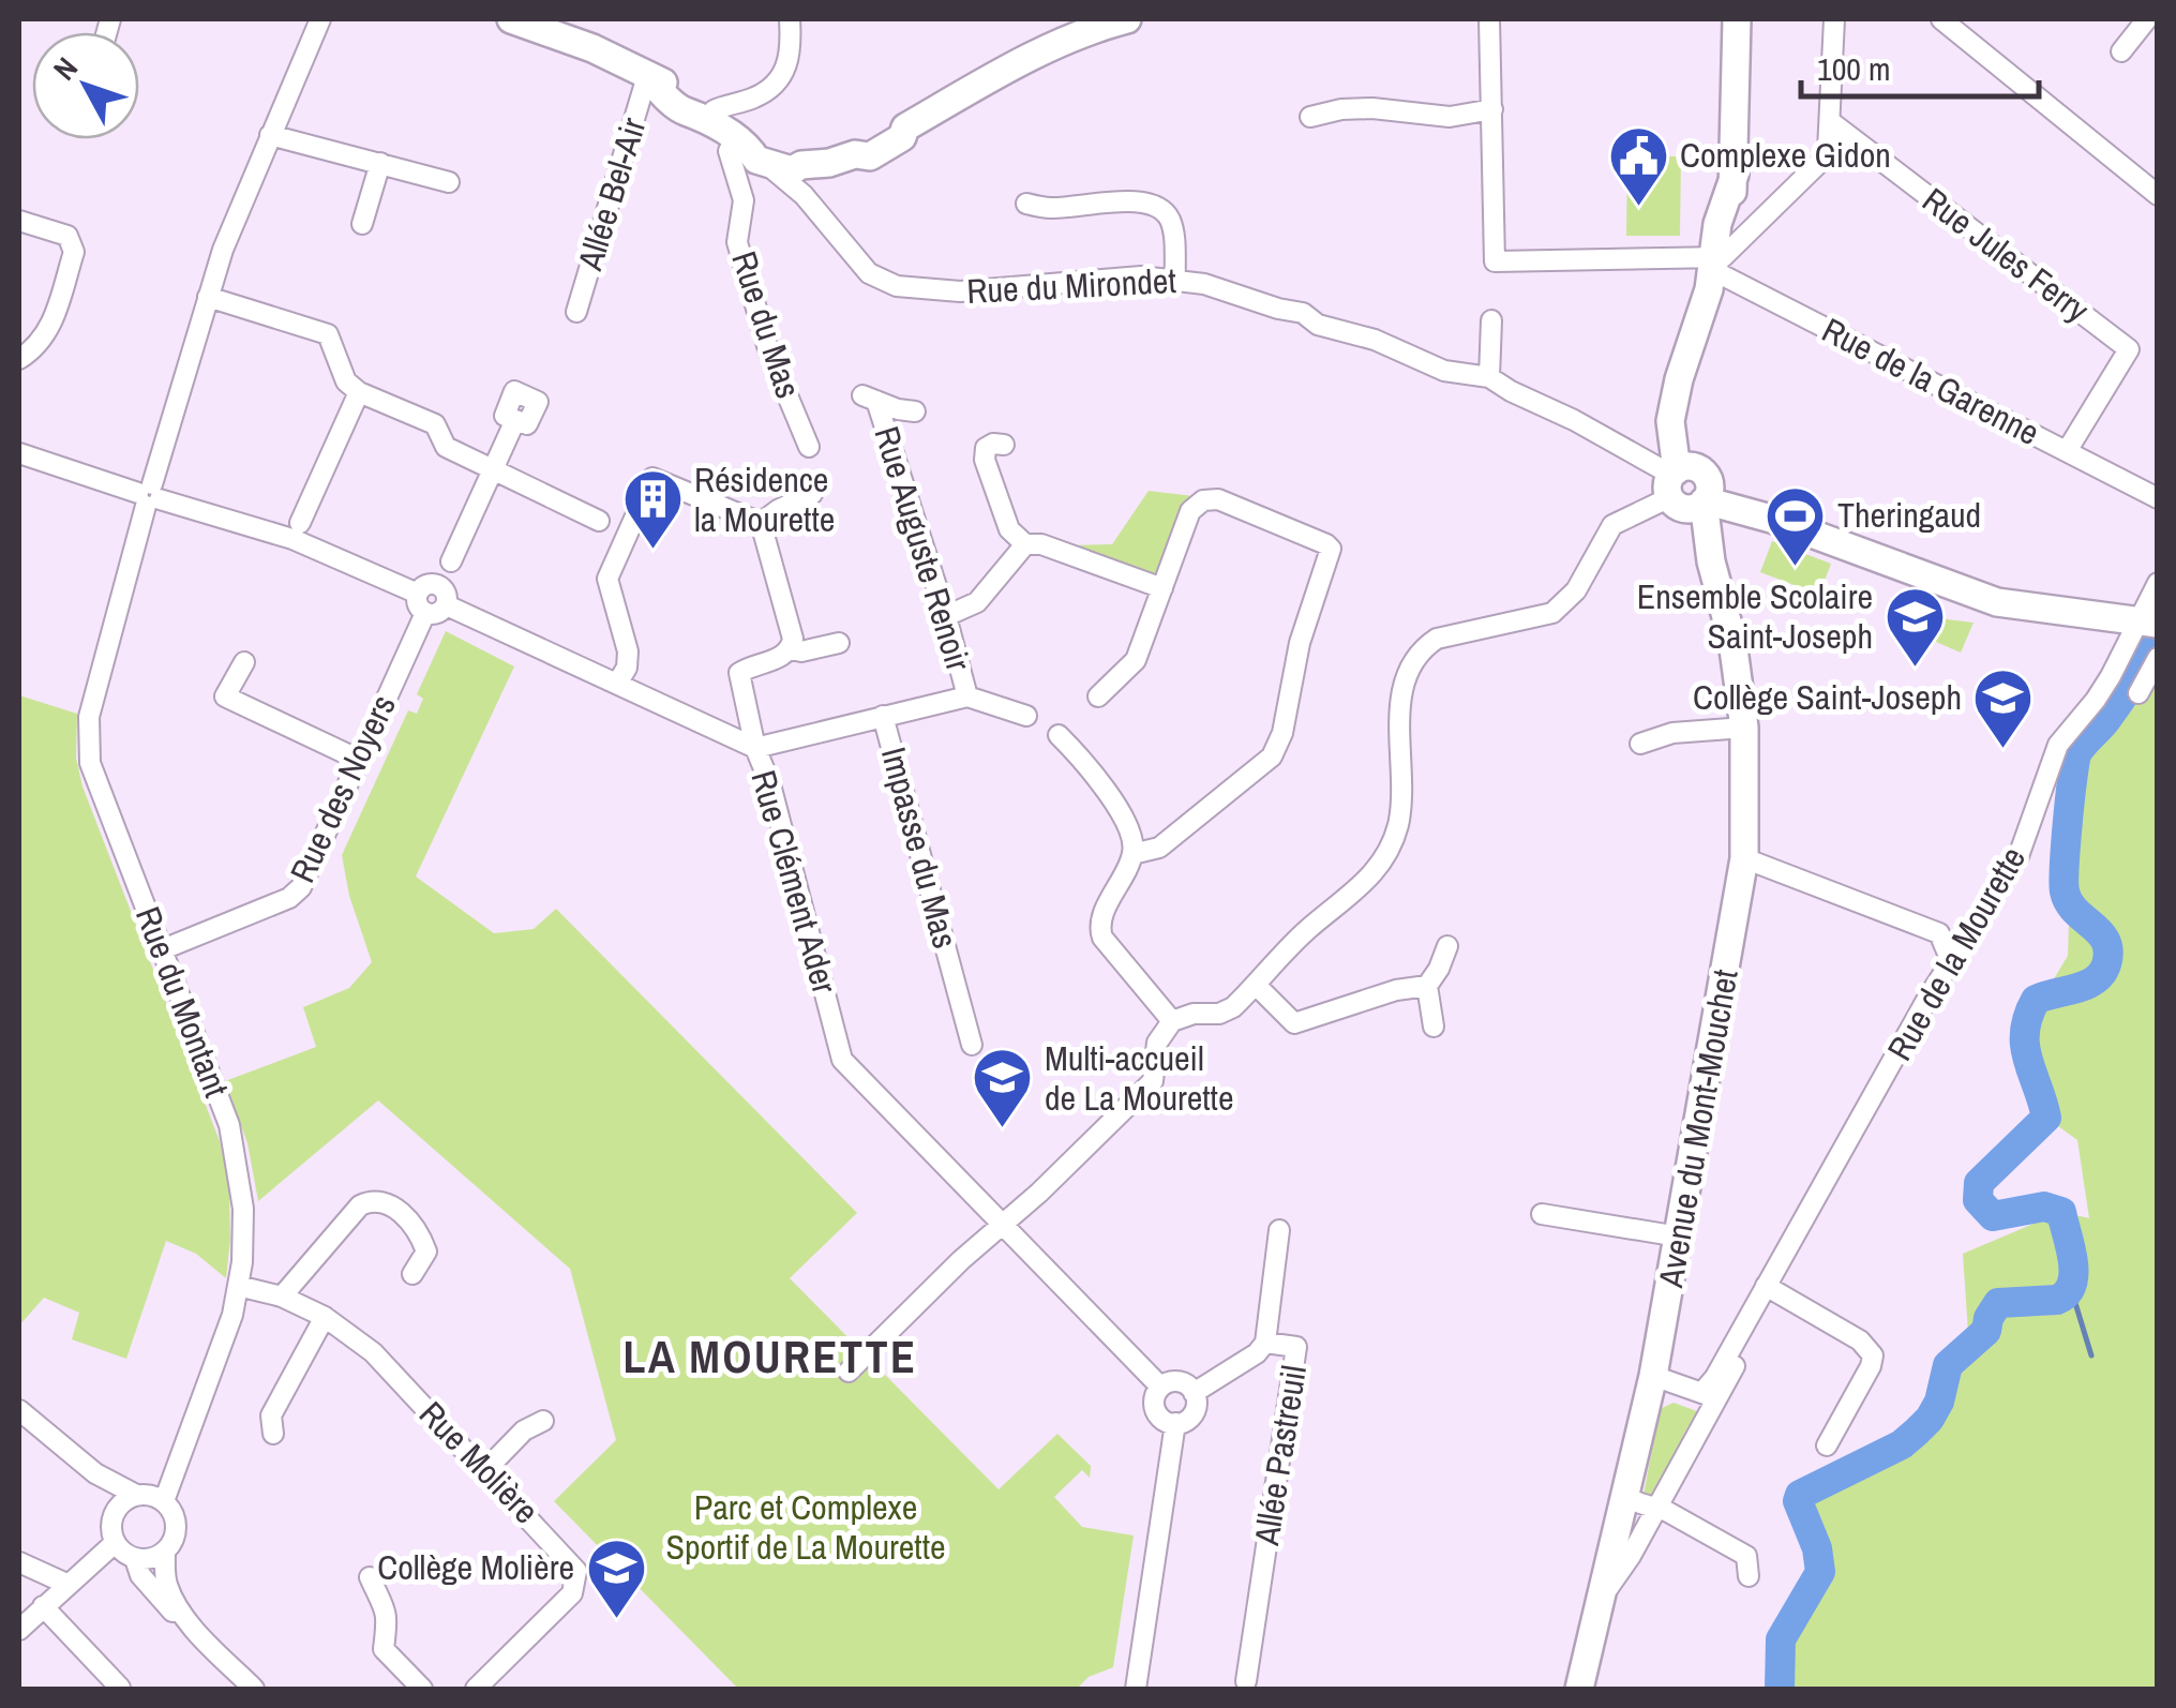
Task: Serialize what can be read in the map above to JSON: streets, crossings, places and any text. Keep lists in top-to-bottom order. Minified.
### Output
{"streets":{"main road":["Avenue du Mont-Mouchet"],"street":["Allée Bel-Air","Rue Jules Ferry","Rue du Mirondet","Rue du Mas","Rue de la Garenne","Rue Auguste Renoir","Rue des Noyers","Impasse du Mas","Rue Clément Ader","Rue de la Mourette","Rue du Montant","Allée Pastreuil","Rue Molière"]},"crossings":[["Rue Jules Ferry","Rue de la Garenne"],["Rue du Mirondet","Rue du Mas"],["Rue du Mirondet","Avenue du Mont-Mouchet"],["Rue de la Garenne","Avenue du Mont-Mouchet"],["Rue des Noyers","Rue Clément Ader"],["Rue des Noyers","Rue du Montant"],["Impasse du Mas","Rue Clément Ader"],["Rue Clément Ader","Allée Pastreuil"],["Rue de la Mourette","Avenue du Mont-Mouchet"],["Rue du Montant","Rue Molière"]],"districts":["LA MOURETTE"],"parks":["Parc et Complexe Sportif de La Mourette"],"places":{"public building":["Complexe Gidon"],"building":["Résidence la Mourette"],"sports":["Theringaud"],"school or university":["Ensemble Scolaire Saint-Joseph","Collège Saint-Joseph","Multi-accueil de La Mourette","Collège Molière"]},"scale_bar":"100 m","north":"top left"}
